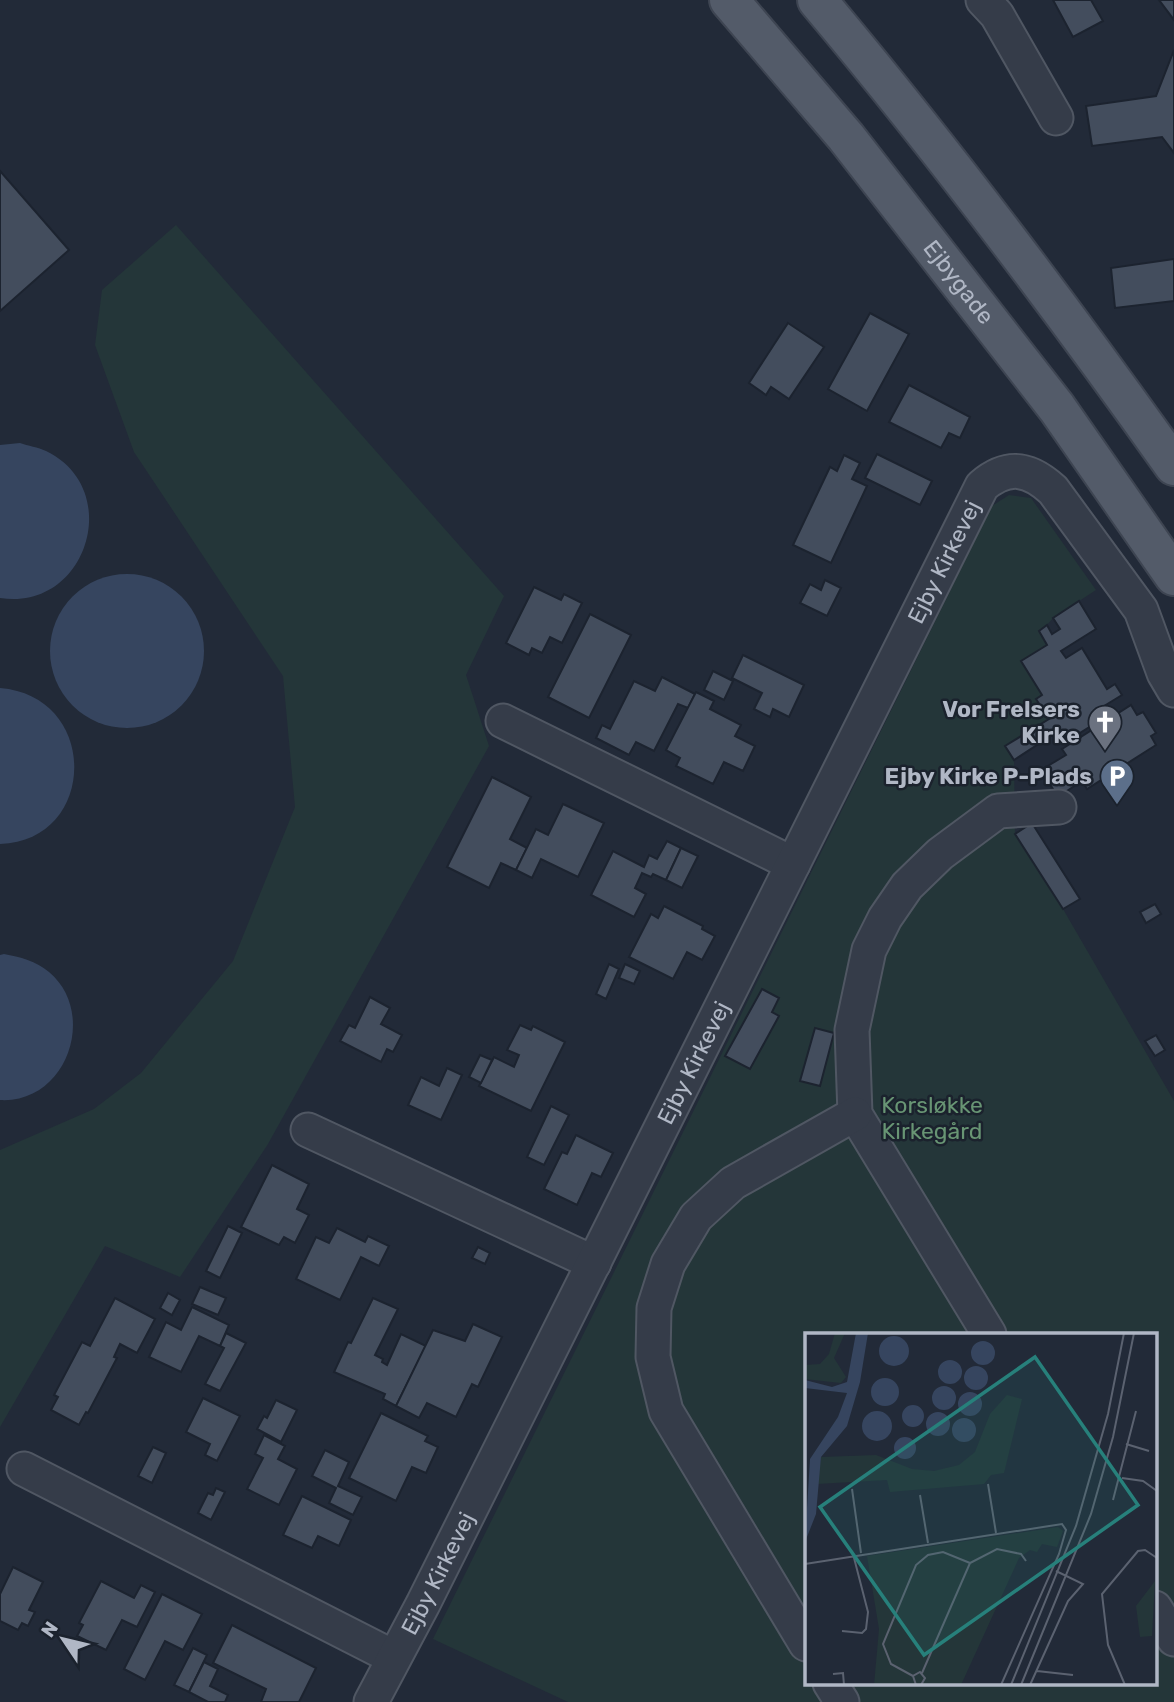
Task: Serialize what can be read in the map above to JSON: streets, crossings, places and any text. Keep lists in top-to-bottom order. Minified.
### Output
{"streets":{"main road":["Ejbygade"],"street":["Ejby Kirkevej"]},"parks":["Korsløkke Kirkegård"],"places":{"church":["Vor Frelsers Kirke"],"parking":["Ejby Kirke P-Plads"]},"north":"top left"}
